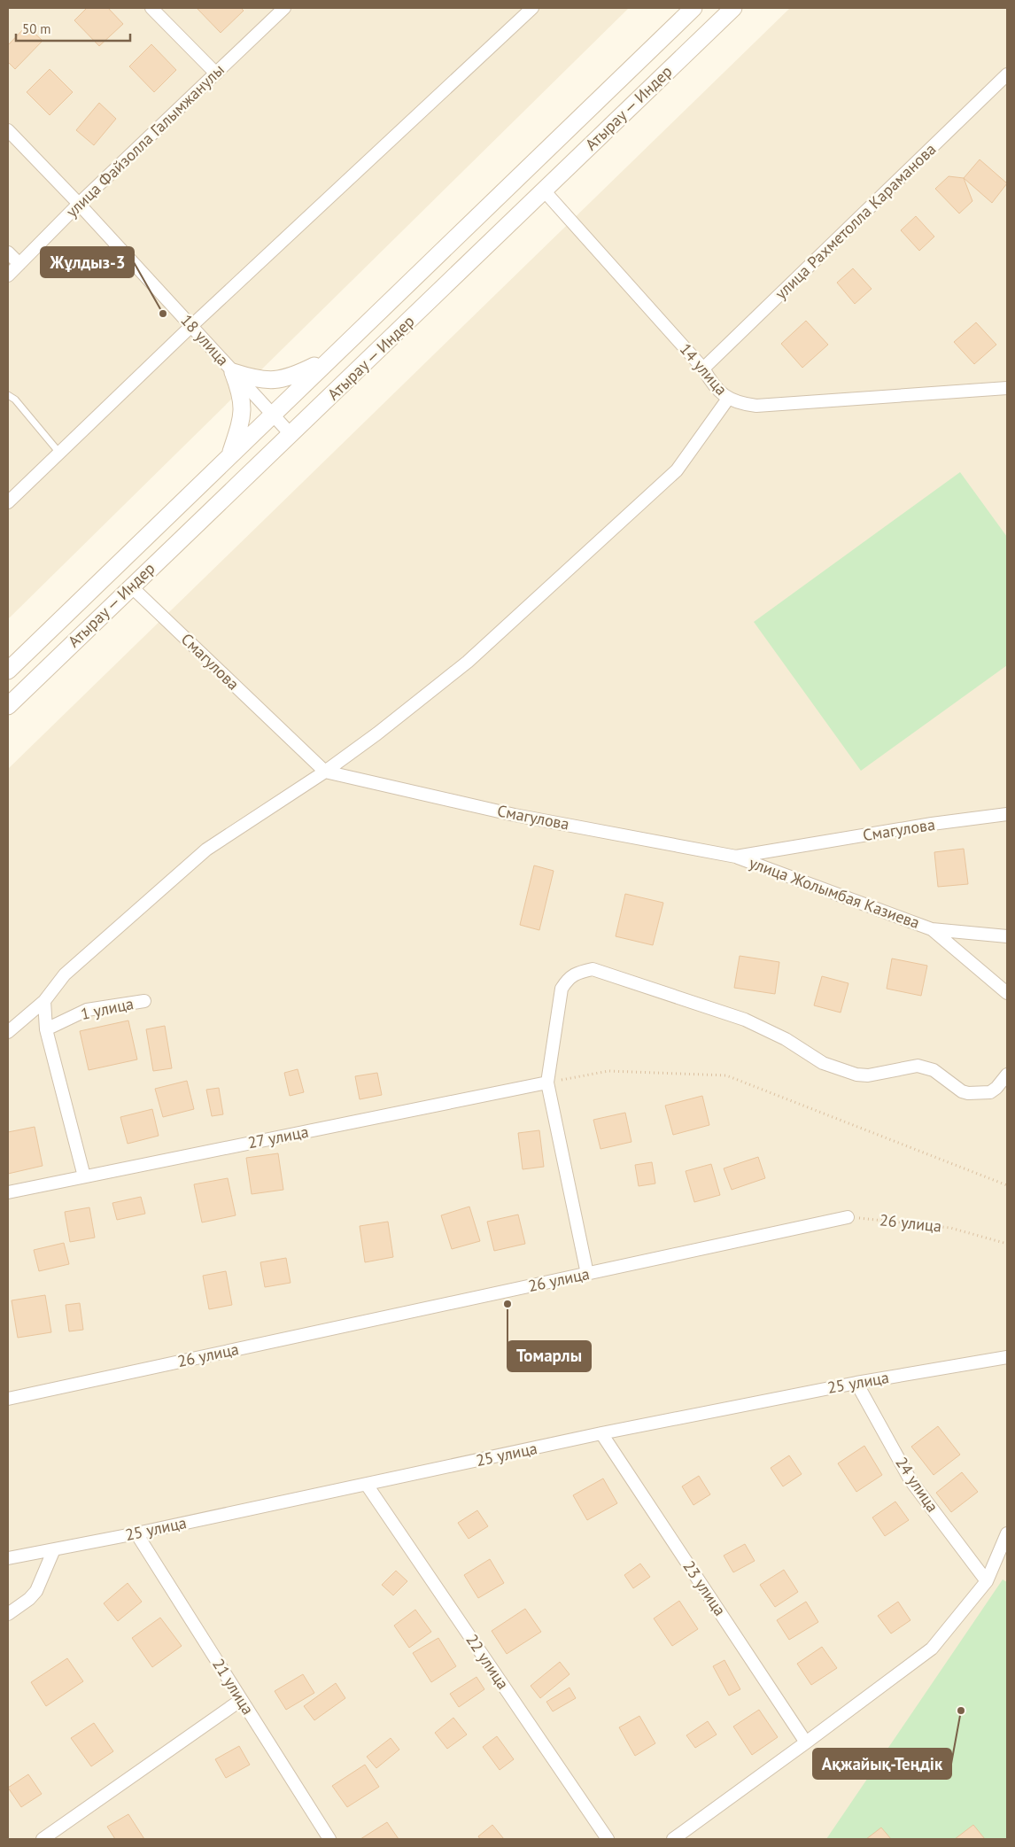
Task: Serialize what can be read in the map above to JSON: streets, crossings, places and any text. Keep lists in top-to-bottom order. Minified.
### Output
{"streets":{"main road":["Атырау — Индер"],"street":["улица Файзолла Галымжанулы","улица Рахметолла Караманова","18 улица","14 улица","Смагулова","улица Жолымбая Казиева","1 улица","27 улица","26 улица","25 улица","24 улица","23 улица","22 улица","21 улица"]},"crossings":[["Атырау — Индер","18 улица"],["Атырау — Индер","14 улица"],["Атырау — Индер","Смагулова"],["улица Файзолла Галымжанулы","18 улица"],["улица Рахметолла Караманова","14 улица"],["Смагулова","улица Жолымбая Казиева"],["25 улица","24 улица"],["25 улица","23 улица"],["25 улица","22 улица"],["25 улица","21 улица"]],"places":["Жұлдыз-3","Томарлы","Ақжайық-Теңдік"],"scale_bar":"50 m"}
